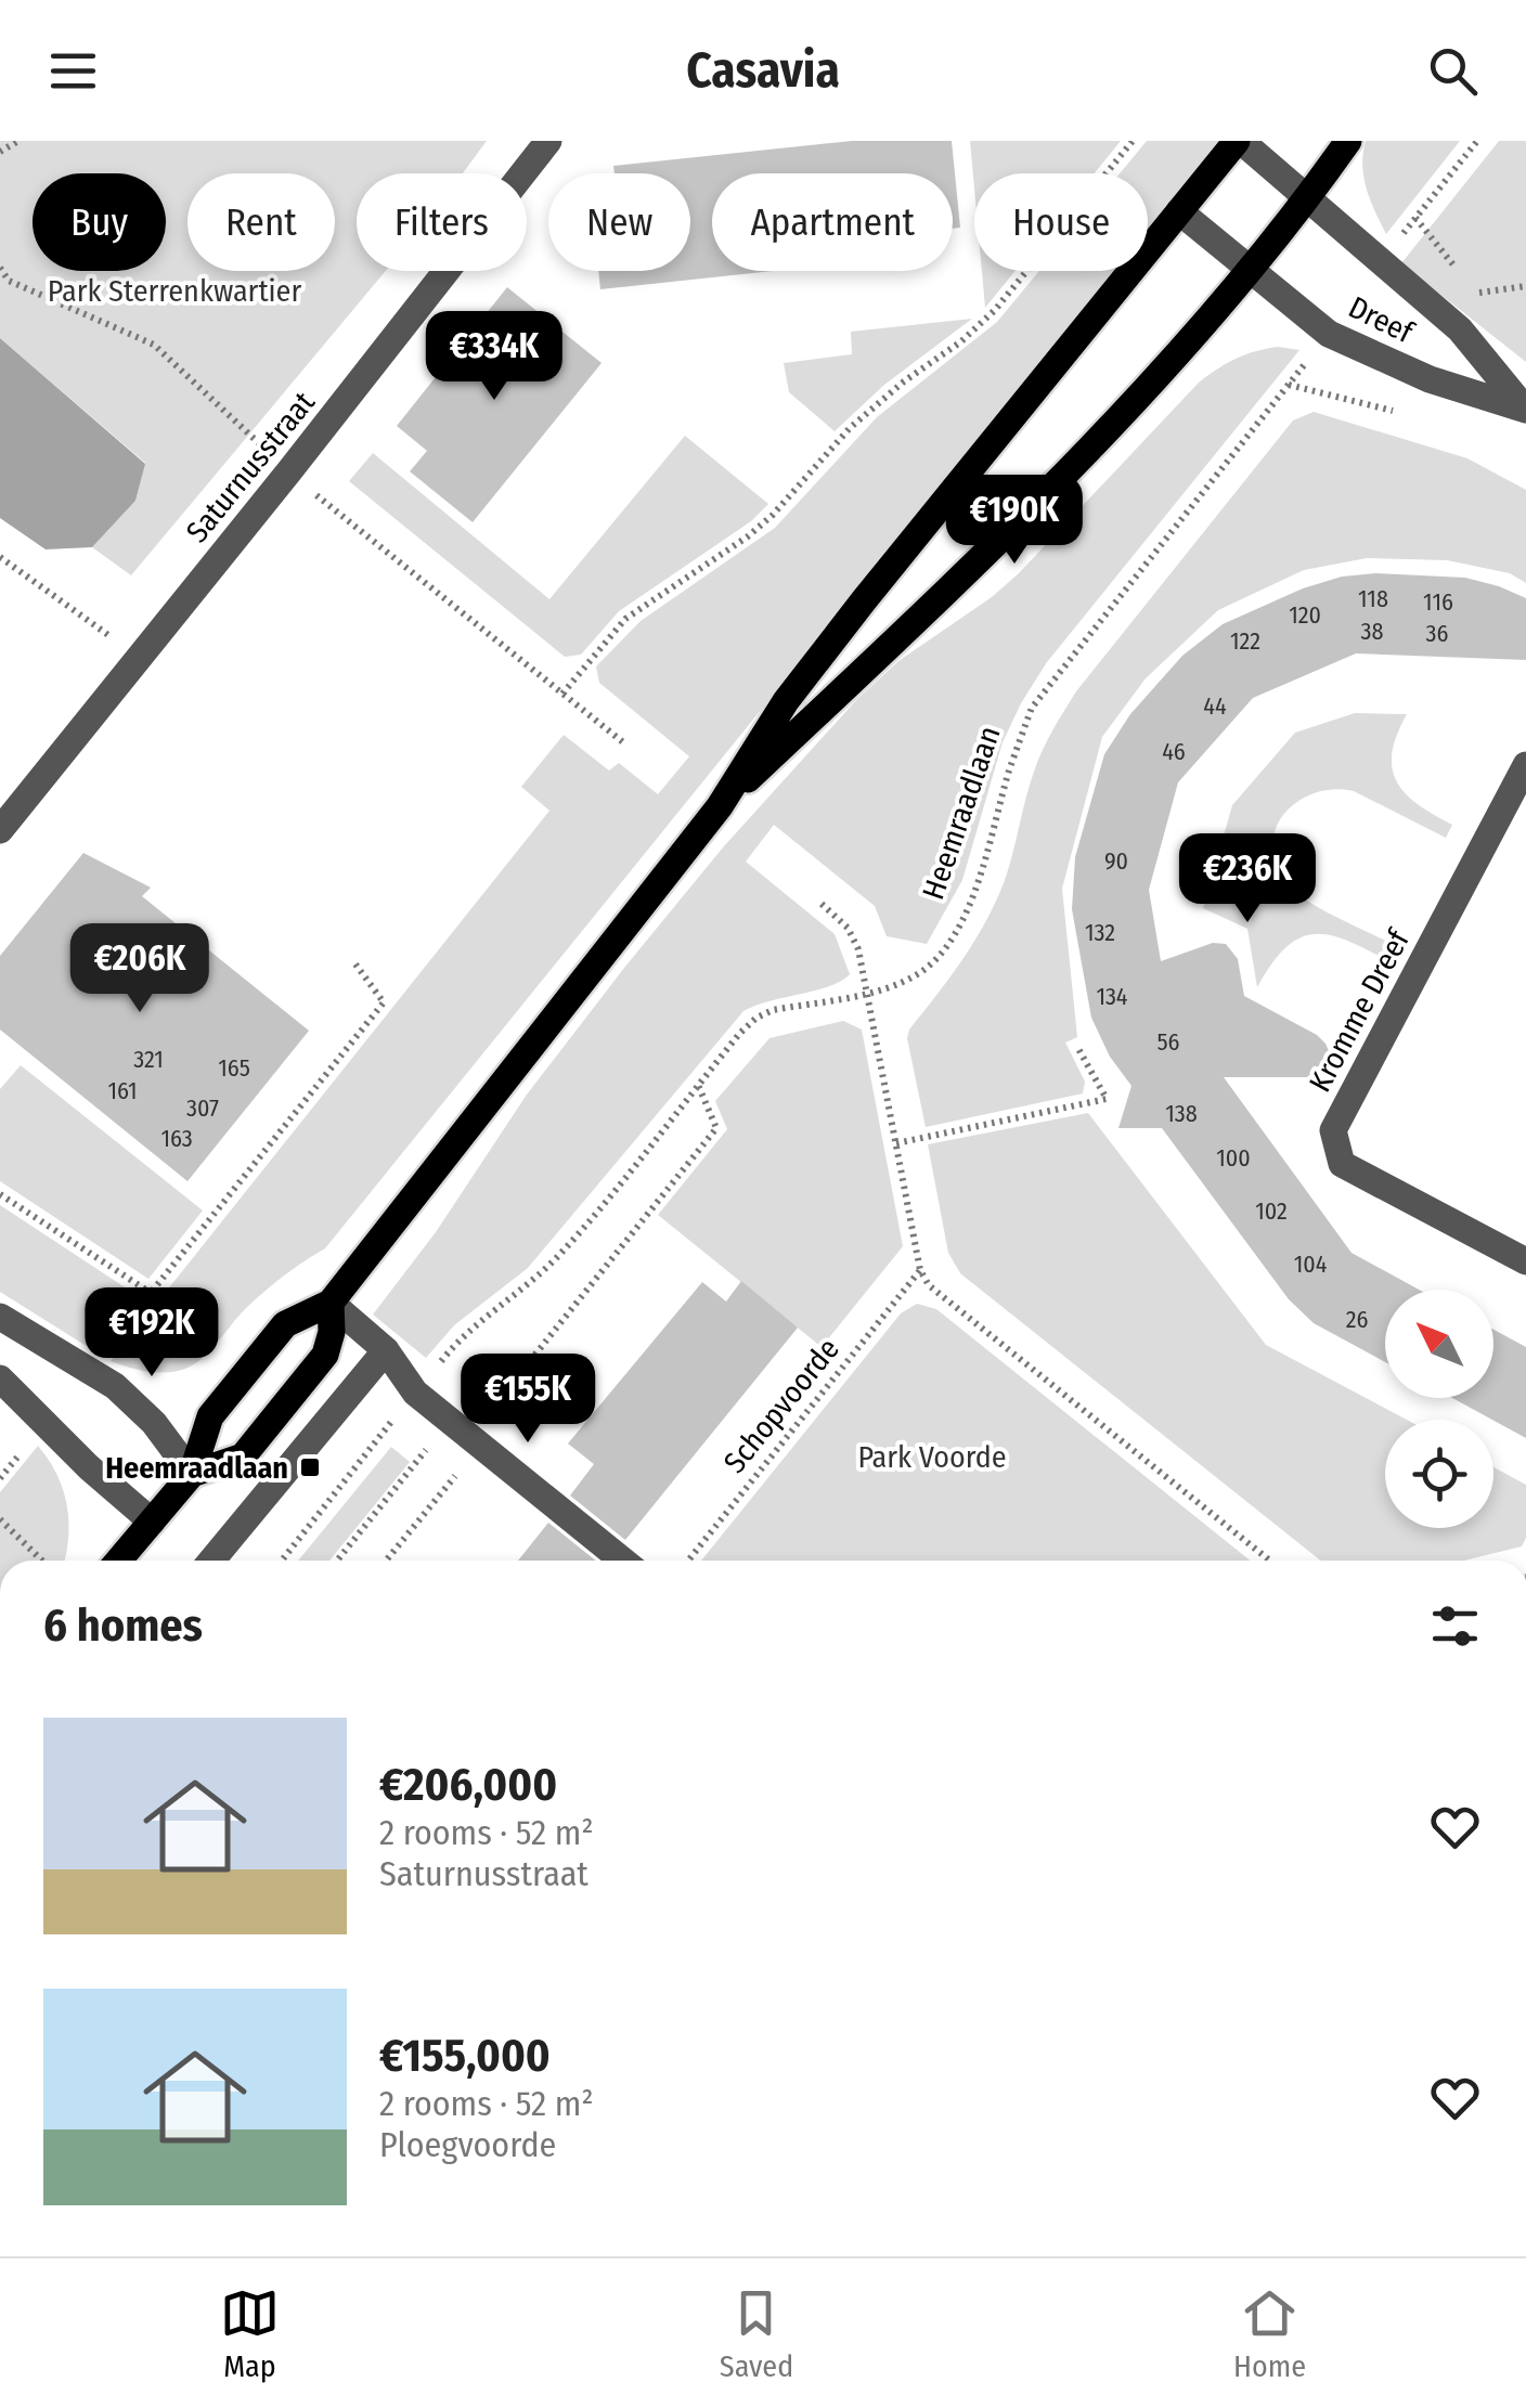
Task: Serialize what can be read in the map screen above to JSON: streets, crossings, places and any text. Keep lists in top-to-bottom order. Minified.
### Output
{"streets":{"street":["Dreef","Saturnusstraat","Kromme Dreef"],"path":["Heemraadlaan","Schopvoorde"]},"crossings":[["Dreef","Heemraadlaan"]],"parks":["Park Sterrenkwartier","Park Voorde"],"places":{"transit":["Heemraadlaan"]},"house_numbers":["118","116","120","38","36","122","44","46","90","132","134","56","321","165","161","307","138","163","100","102","104","26"],"north":"top left","page":{"header":"Casavia","chip":["Buy","Rent","Filters","New","Apartment","House"],"price":["€334K","€190K","€236K","€206K","€192K","€155K"],"heading":"6 homes","list":[{"name":"€206,000","note":"2 rooms · 52 m² · Saturnusstraat"},{"name":"€155,000","note":"2 rooms · 52 m² · Ploegvoorde"}],"tabs":["Map","Saved","Home"]}}
